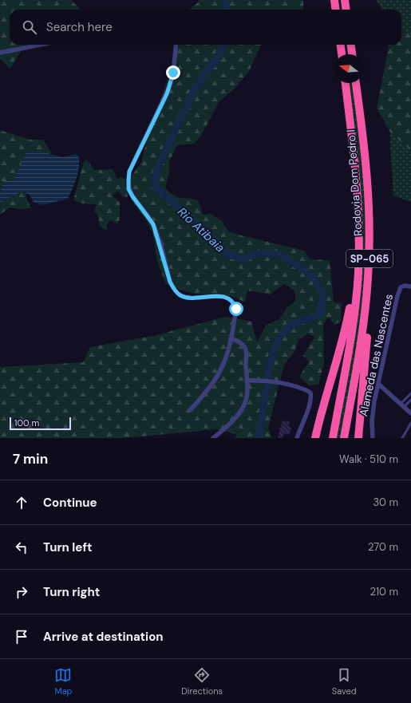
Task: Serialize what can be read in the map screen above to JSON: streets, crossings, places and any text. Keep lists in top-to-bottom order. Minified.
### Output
{"streets":{"highway":["Rodovia Dom Pedro I","SP-065"],"street":["Alameda das Nascentes"]},"water":["Rio Atibaia"],"scale_bar":"100 m","north":"left","page":{"search":"Search here","scale":"100 m","heading":["7 min","Walk · 510 m"],"list":[["Continue","30 m"],["Turn left","270 m"],["Turn right","210 m"],"Arrive at destination"],"nav":["Map","Directions","Saved"]}}
